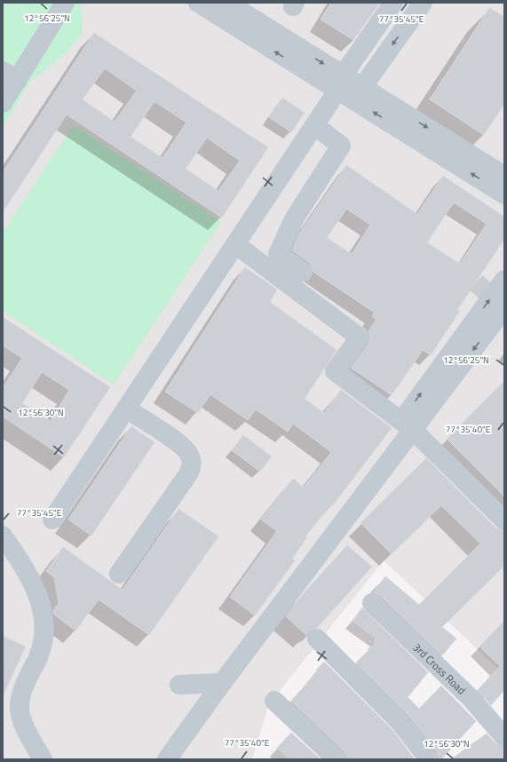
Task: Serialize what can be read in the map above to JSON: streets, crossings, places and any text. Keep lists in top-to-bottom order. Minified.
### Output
{"streets":{"street":["3rd Cross Road"]},"coordinates":["12°56'25\"N","77°35'45\"E","12°56'30\"N","77°35'40\"E"]}
